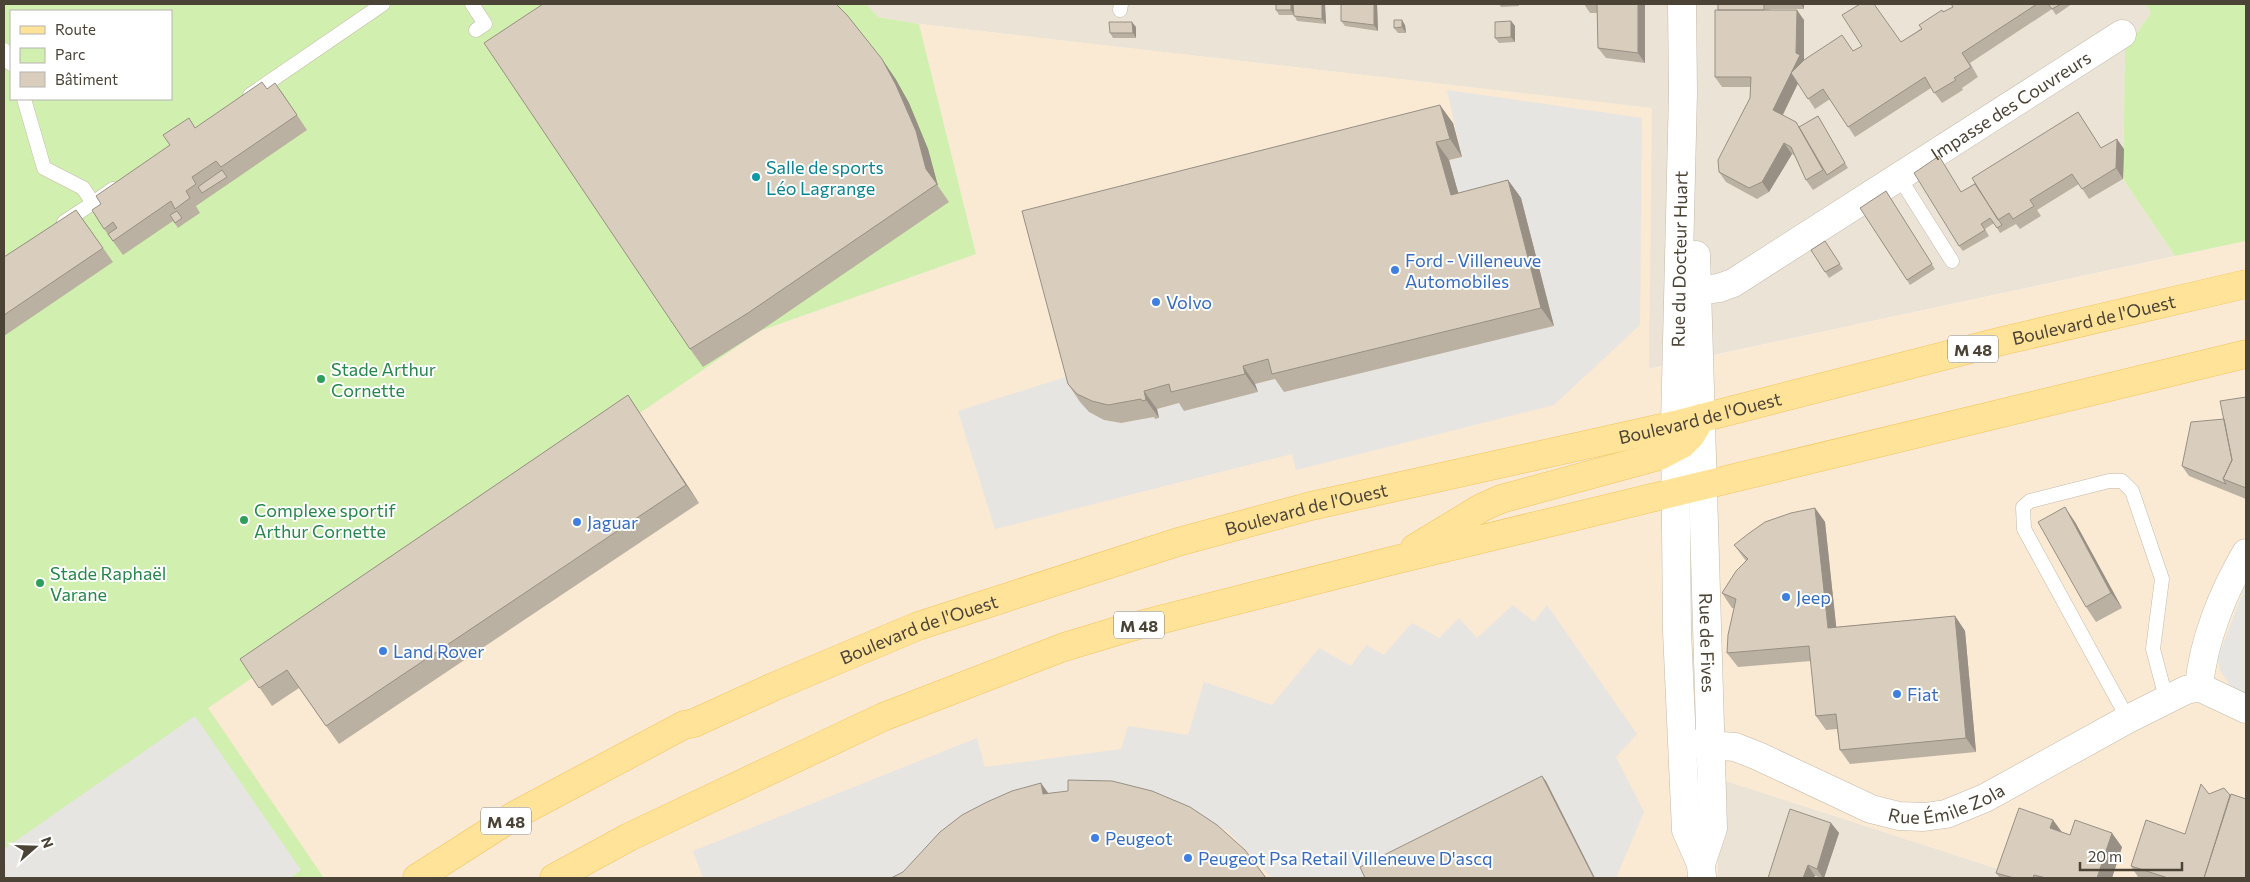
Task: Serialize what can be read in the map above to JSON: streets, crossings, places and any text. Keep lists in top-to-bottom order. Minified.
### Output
{"streets":{"main road":["Boulevard de l'Ouest","M 48"],"street":["Impasse des Couvreurs","Rue du Docteur Huart","Rue de Fives","Rue Émile Zola"]},"crossings":[["Impasse des Couvreurs","Rue du Docteur Huart"],["Rue du Docteur Huart","Boulevard de l'Ouest"],["Rue du Docteur Huart","Rue de Fives"],["Boulevard de l'Ouest","Rue de Fives"],["M 48","Rue de Fives"],["Rue de Fives","Rue Émile Zola"]],"places":["Salle de sports Léo Lagrange","Ford - Villeneuve Automobiles","Volvo","Stade Arthur Cornette","Complexe sportif Arthur Cornette","Jaguar","Stade Raphaël Varane","Jeep","Land Rover","Fiat","Peugeot","Peugeot Psa Retail Villeneuve D'ascq"],"legend":["Route","Parc","Bâtiment"],"scale_bar":"20 m","north":"right"}
